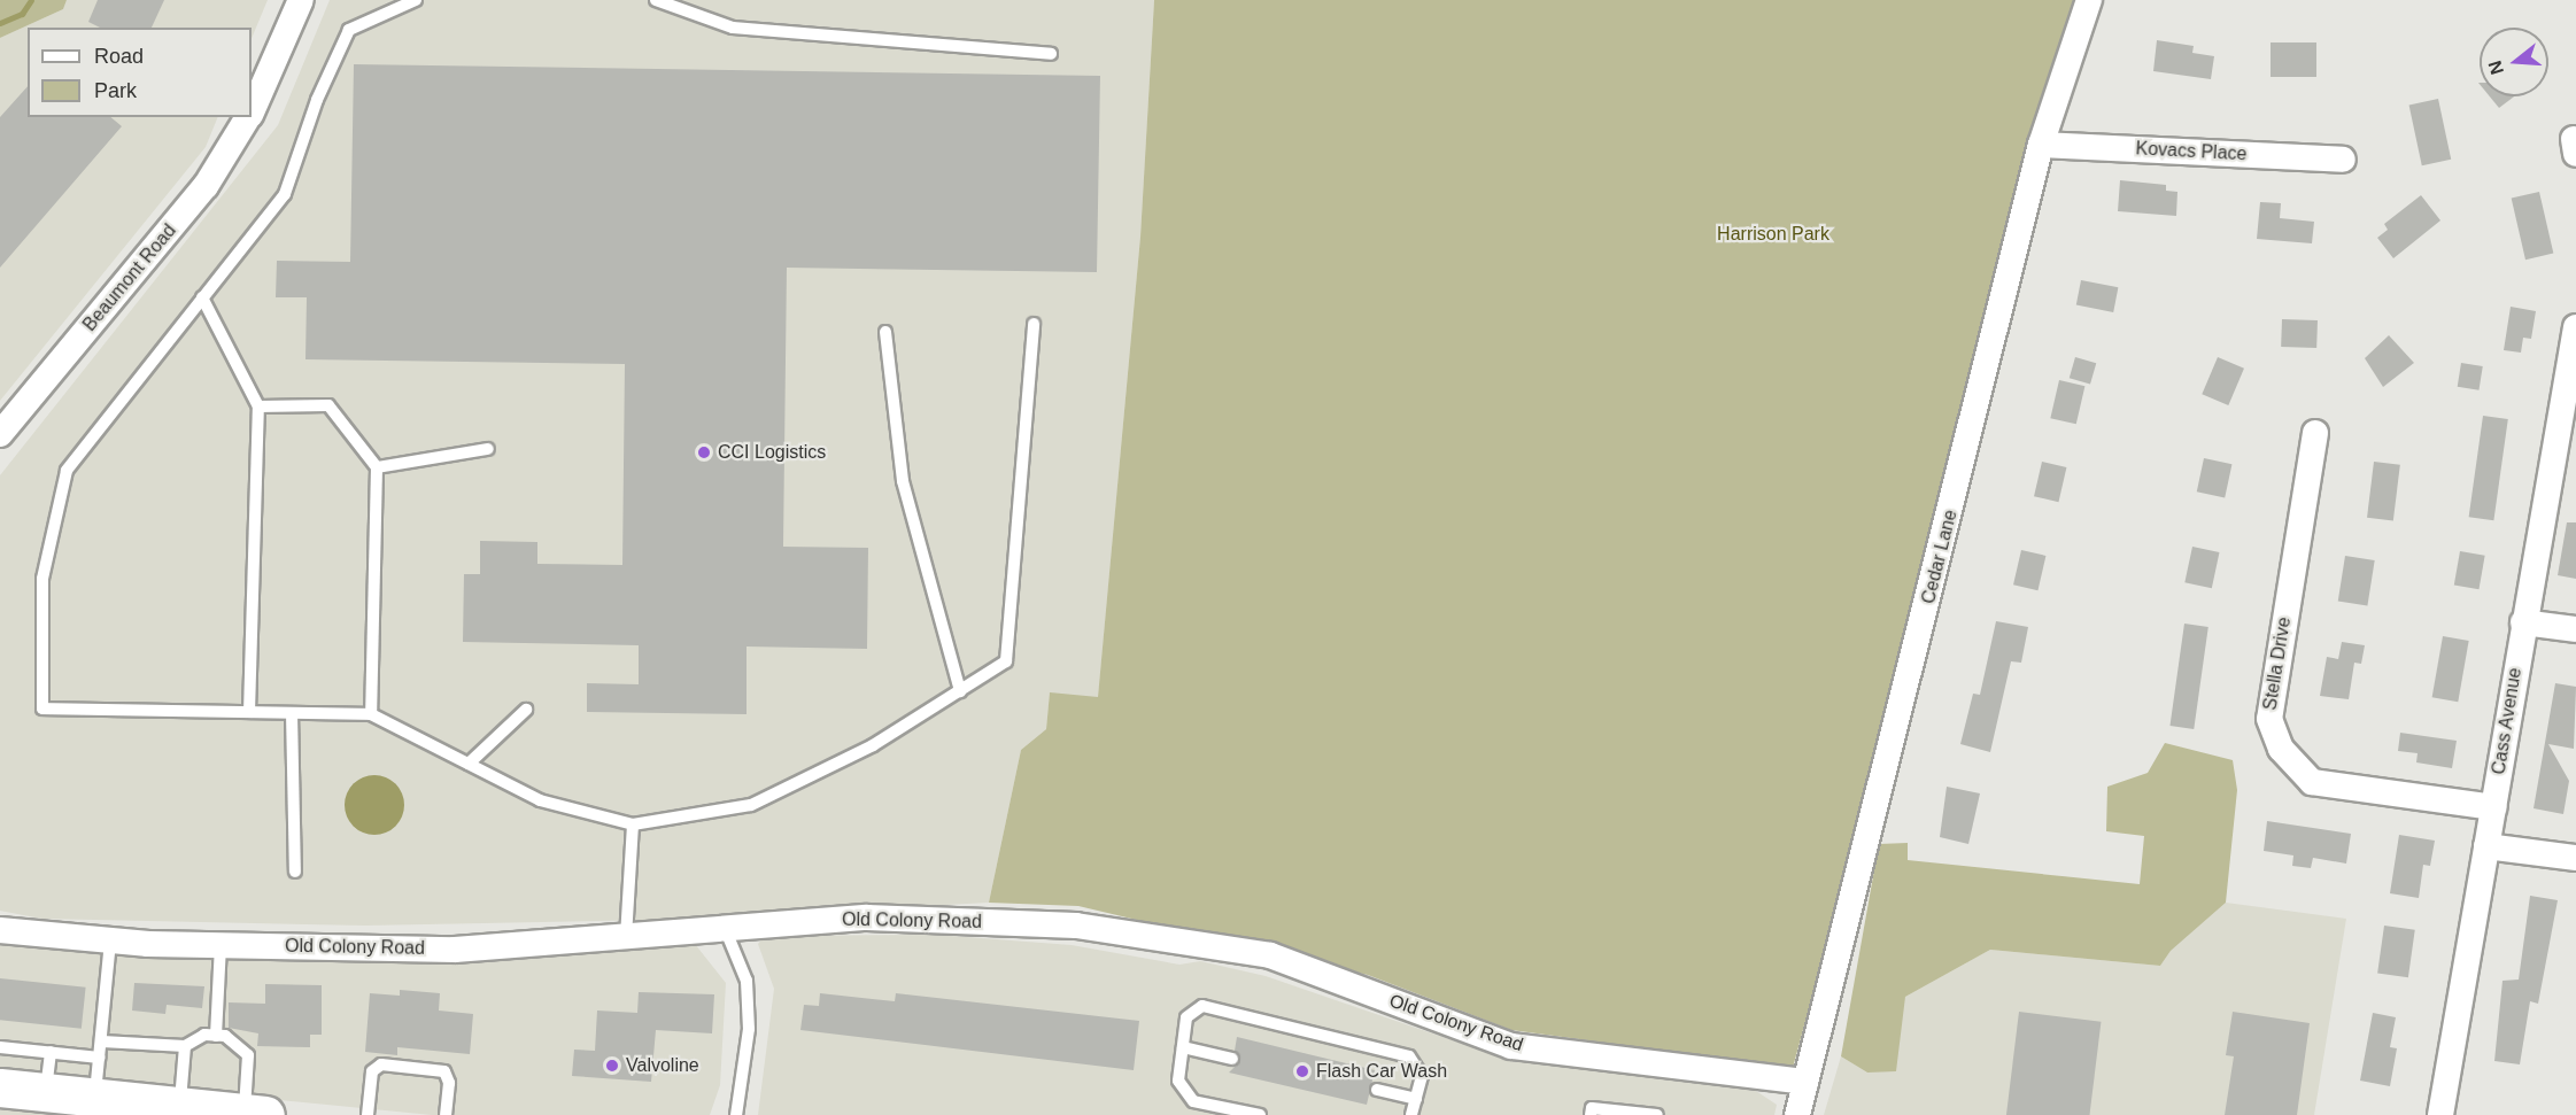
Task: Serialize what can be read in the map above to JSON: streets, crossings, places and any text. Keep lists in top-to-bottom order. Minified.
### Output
{"streets":{"street":["Kovacs Place","Beaumont Road","Cedar Lane","Stella Drive","Cass Avenue","Old Colony Road"]},"crossings":[["Kovacs Place","Cedar Lane"],["Cedar Lane","Old Colony Road"],["Stella Drive","Cass Avenue"]],"parks":["Harrison Park"],"places":["CCI Logistics","Valvoline","Flash Car Wash"],"legend":["Road","Park"],"north":"left"}
